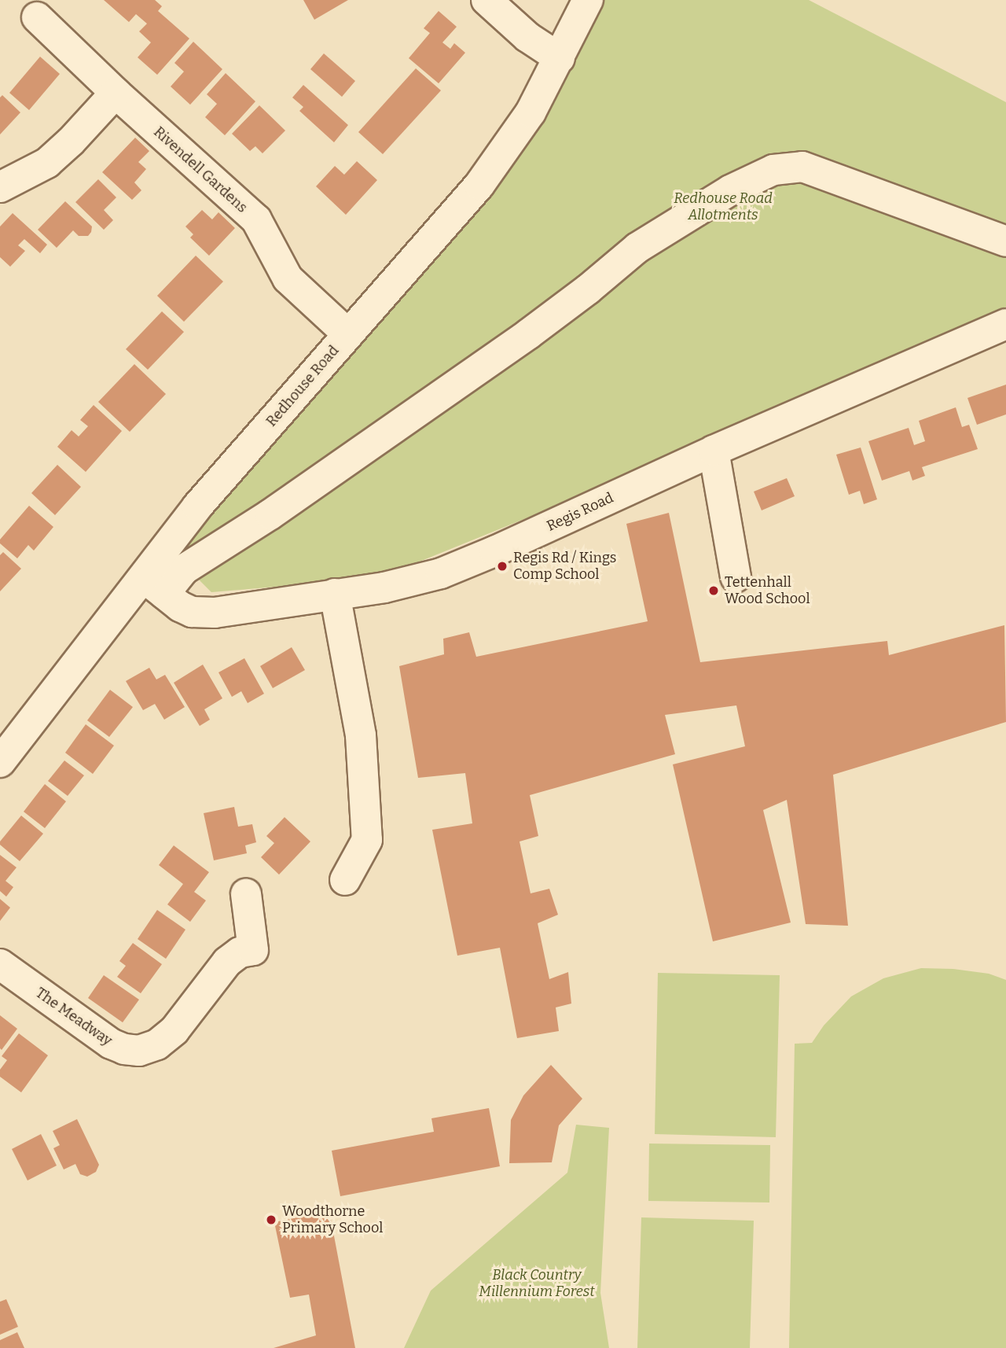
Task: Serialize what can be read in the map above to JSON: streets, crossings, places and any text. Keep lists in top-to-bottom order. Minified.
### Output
{"streets":{"street":["Rivendell Gardens","Redhouse Road","Regis Road","The Meadway"]},"crossings":[["Rivendell Gardens","Redhouse Road"],["Redhouse Road","Regis Road"]],"parks":["Redhouse Road Allotments","Black Country Millennium Forest"],"places":["Regis Rd / Kings Comp School","Tettenhall Wood School","Woodthorne Primary School"]}
